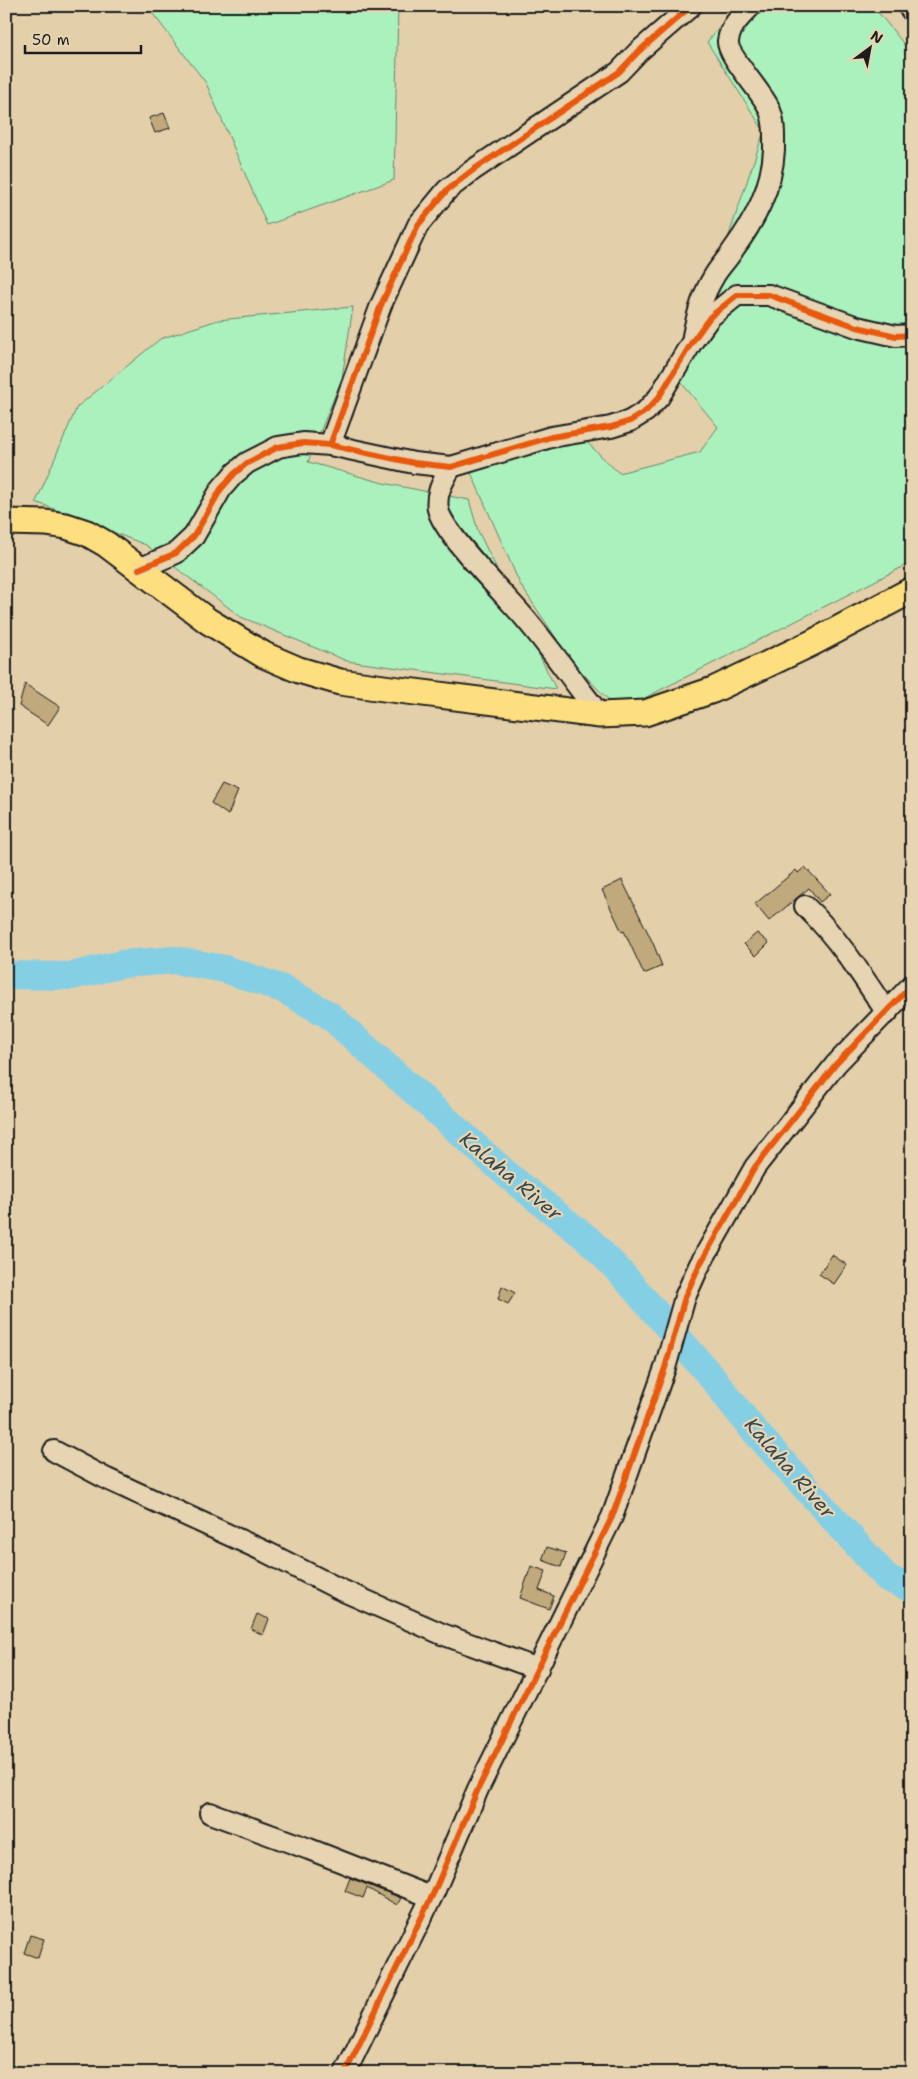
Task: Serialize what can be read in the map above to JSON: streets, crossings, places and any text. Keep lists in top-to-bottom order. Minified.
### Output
{"water":["Kalaha River"],"scale_bar":"50 m","north":"top right"}
